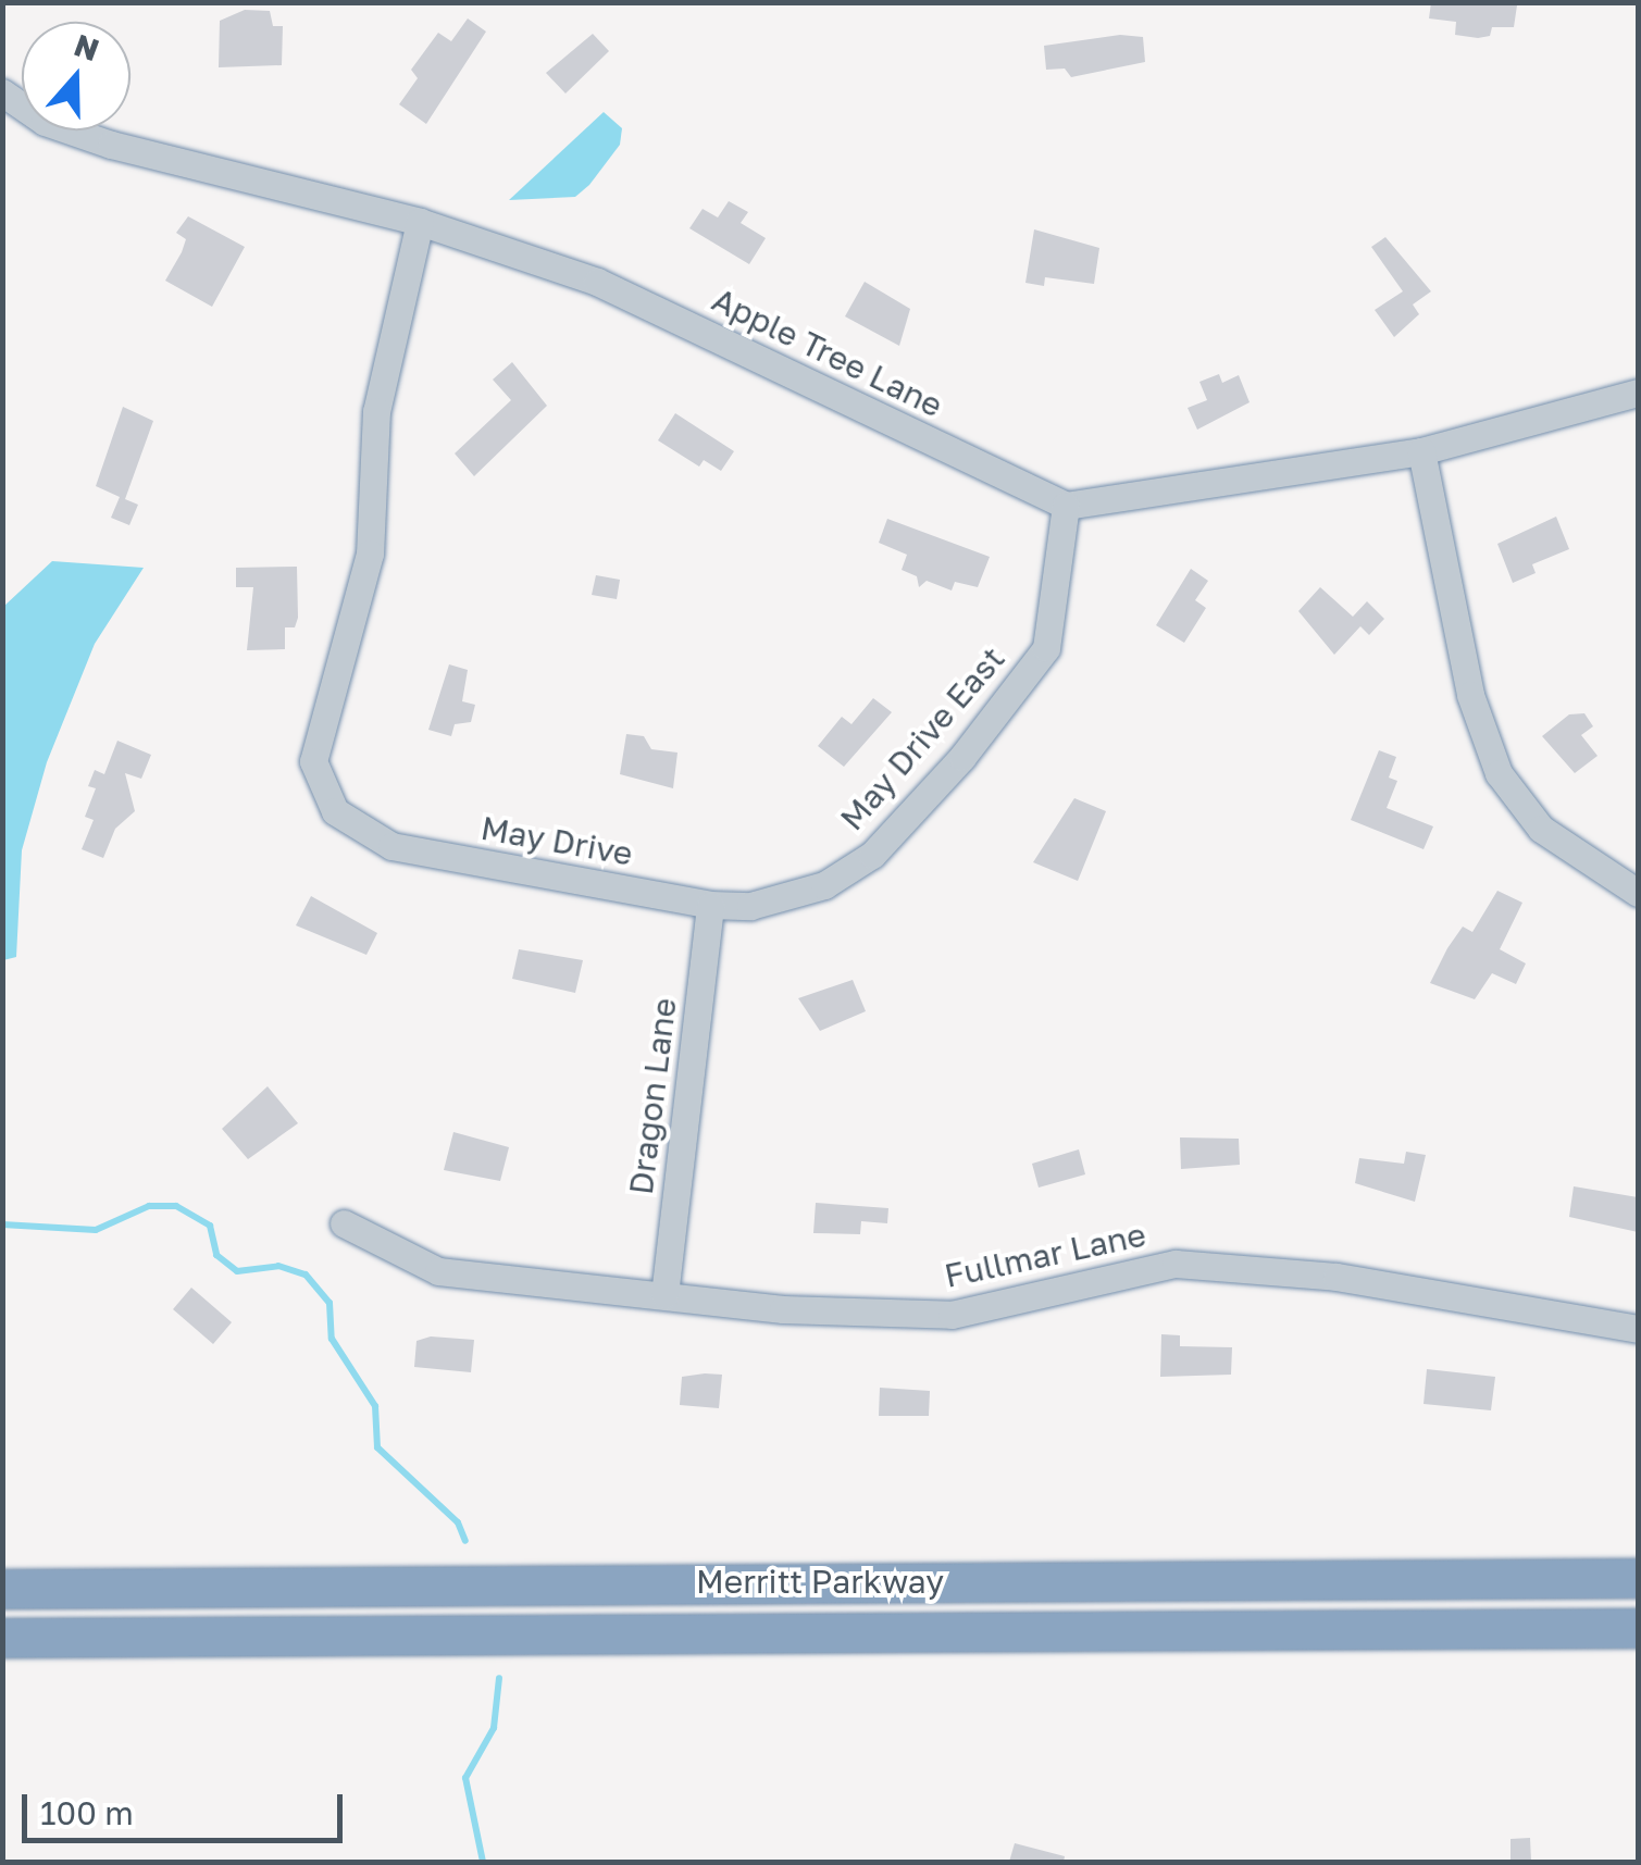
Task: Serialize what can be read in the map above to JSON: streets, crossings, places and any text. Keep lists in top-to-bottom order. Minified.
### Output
{"streets":{"highway":["Merritt Parkway"],"street":["Apple Tree Lane","May Drive East","May Drive","Dragon Lane","Fullmar Lane"]},"crossings":[["Apple Tree Lane","May Drive East"],["Apple Tree Lane","May Drive"],["May Drive East","May Drive"],["May Drive East","Dragon Lane"],["May Drive","Dragon Lane"],["Dragon Lane","Fullmar Lane"]],"scale_bar":"100 m","north":"top"}
